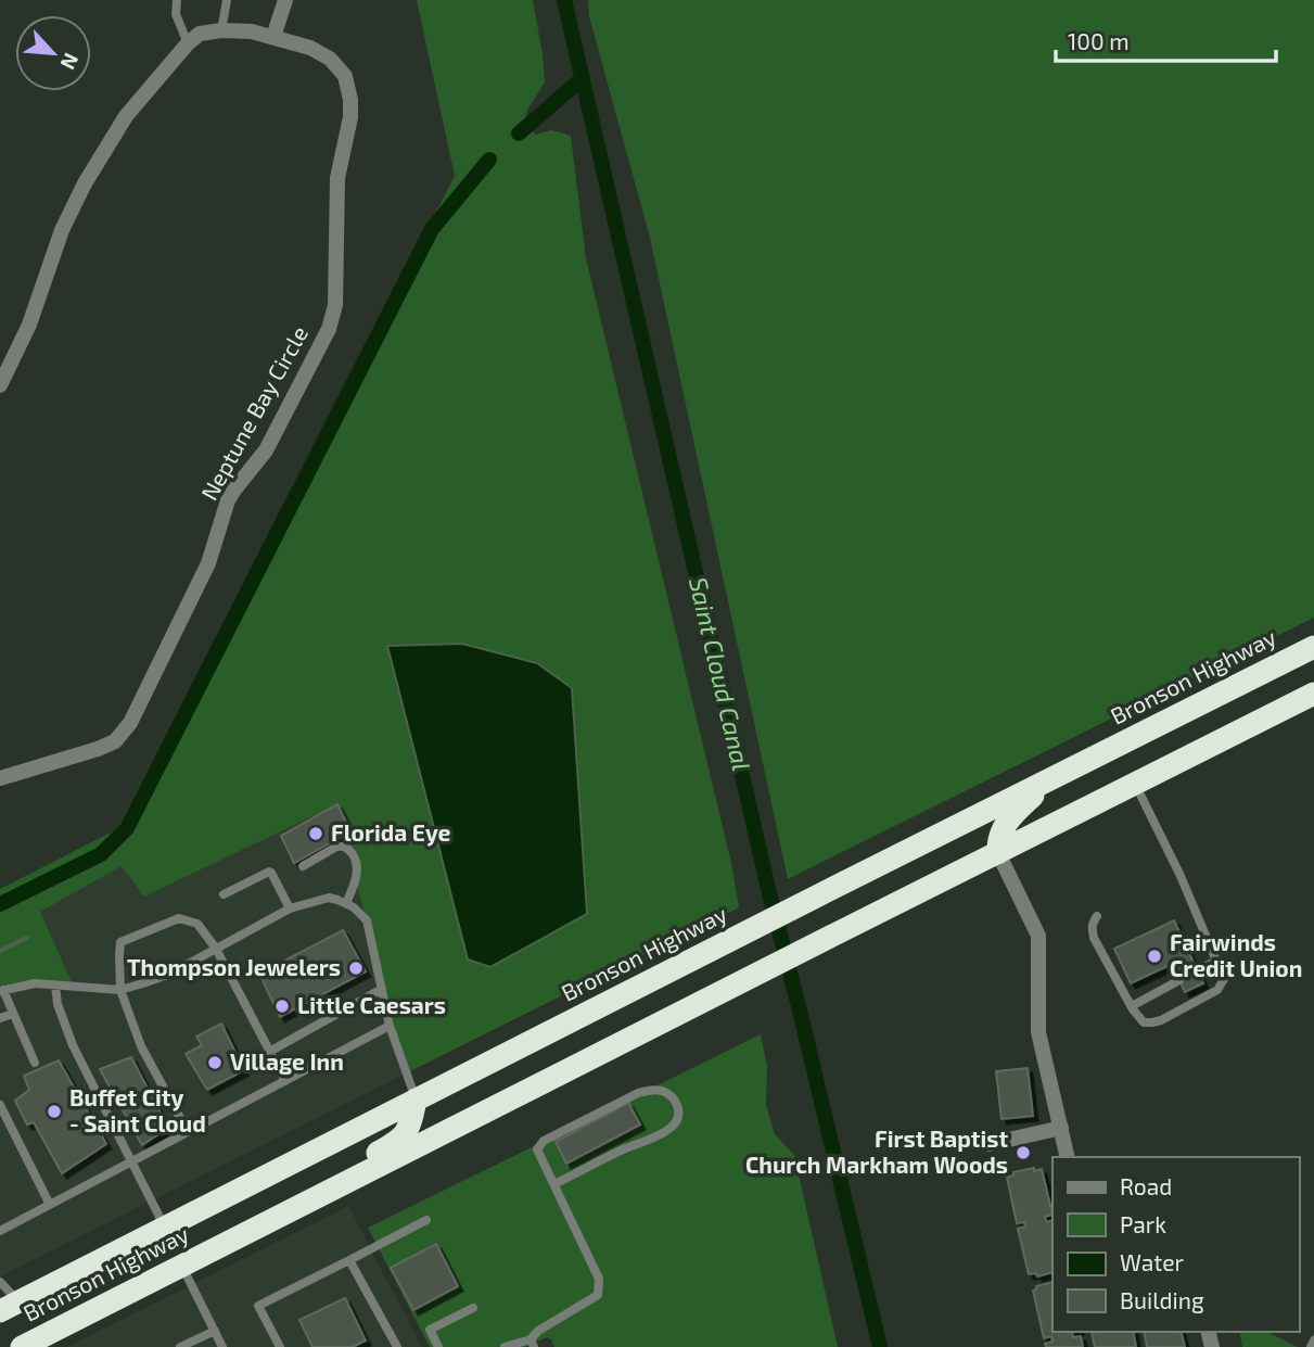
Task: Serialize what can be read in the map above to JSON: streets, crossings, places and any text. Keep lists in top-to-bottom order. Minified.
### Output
{"streets":{"highway":["Bronson Highway"],"street":["Neptune Bay Circle"]},"water":["Saint Cloud Canal"],"places":["Florida Eye","Fairwinds Credit Union","Thompson Jewelers","Little Caesars","Village Inn","Buffet City - Saint Cloud","First Baptist Church Markham Woods"],"legend":["Road","Park","Water","Building"],"scale_bar":"100 m","north":"bottom right"}
